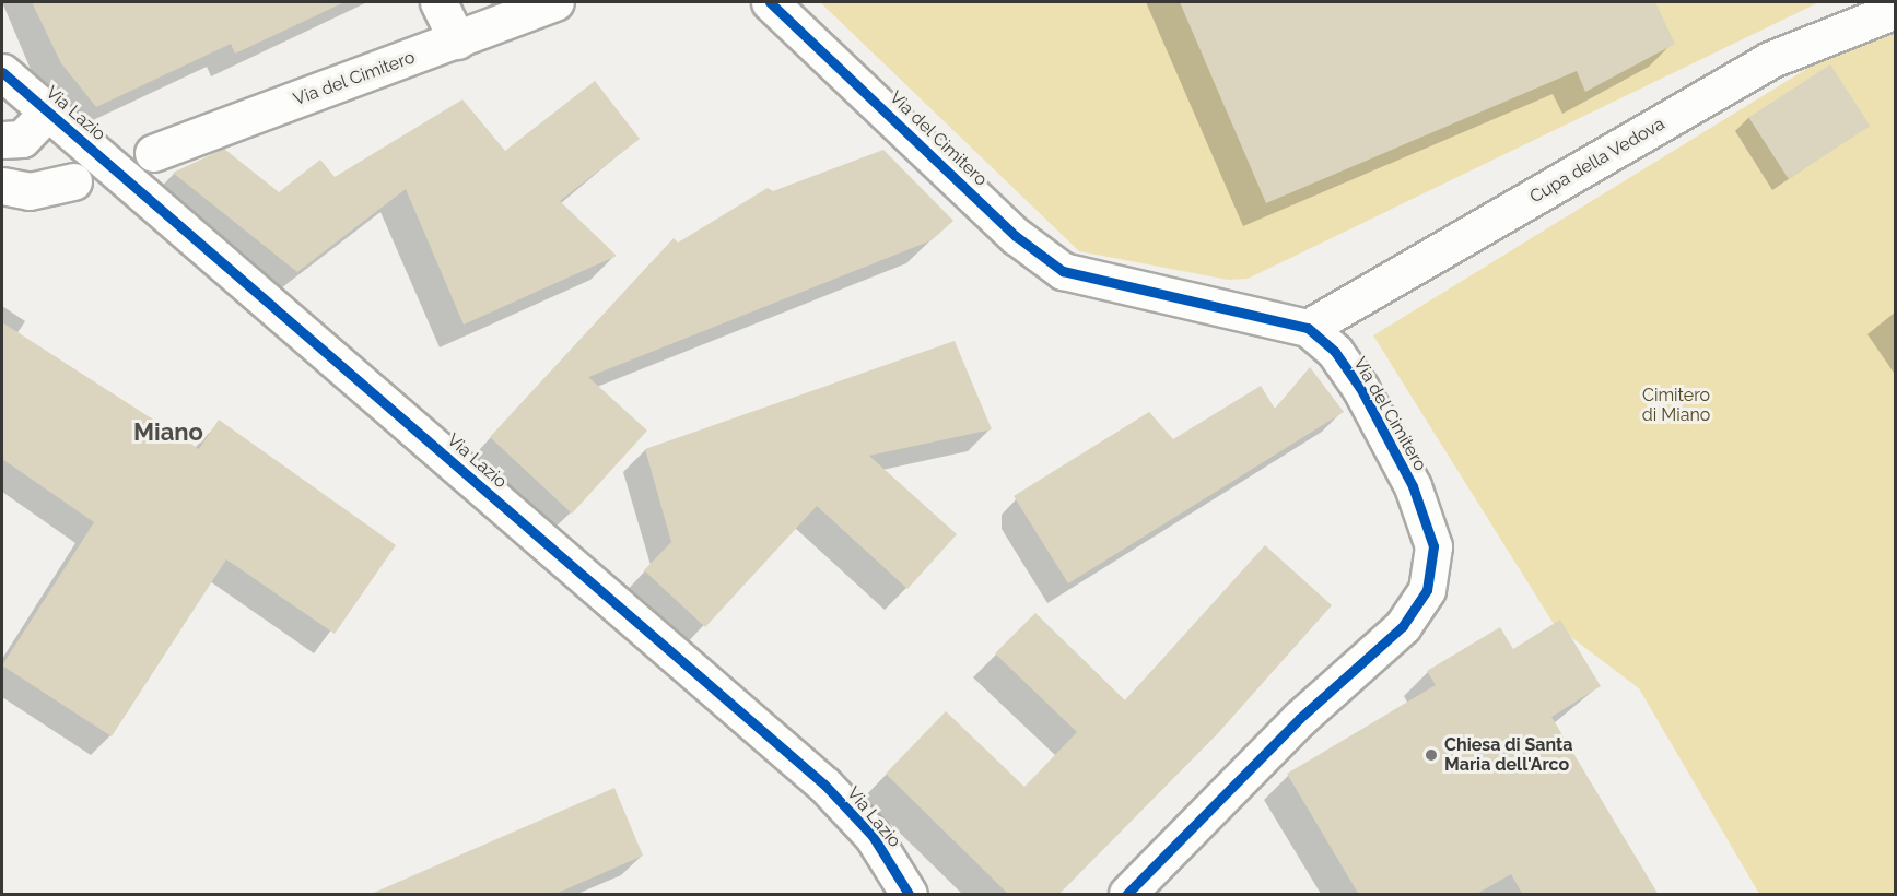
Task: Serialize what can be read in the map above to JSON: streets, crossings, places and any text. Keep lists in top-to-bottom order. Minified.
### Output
{"streets":{"street":["Via del Cimitero","Via Lazio","Cupa della Vedova"]},"crossings":[["Via del Cimitero","Cupa della Vedova"]],"districts":["Miano"],"parks":["Cimitero di Miano"],"places":["Chiesa di Santa Maria dell'Arco"]}
